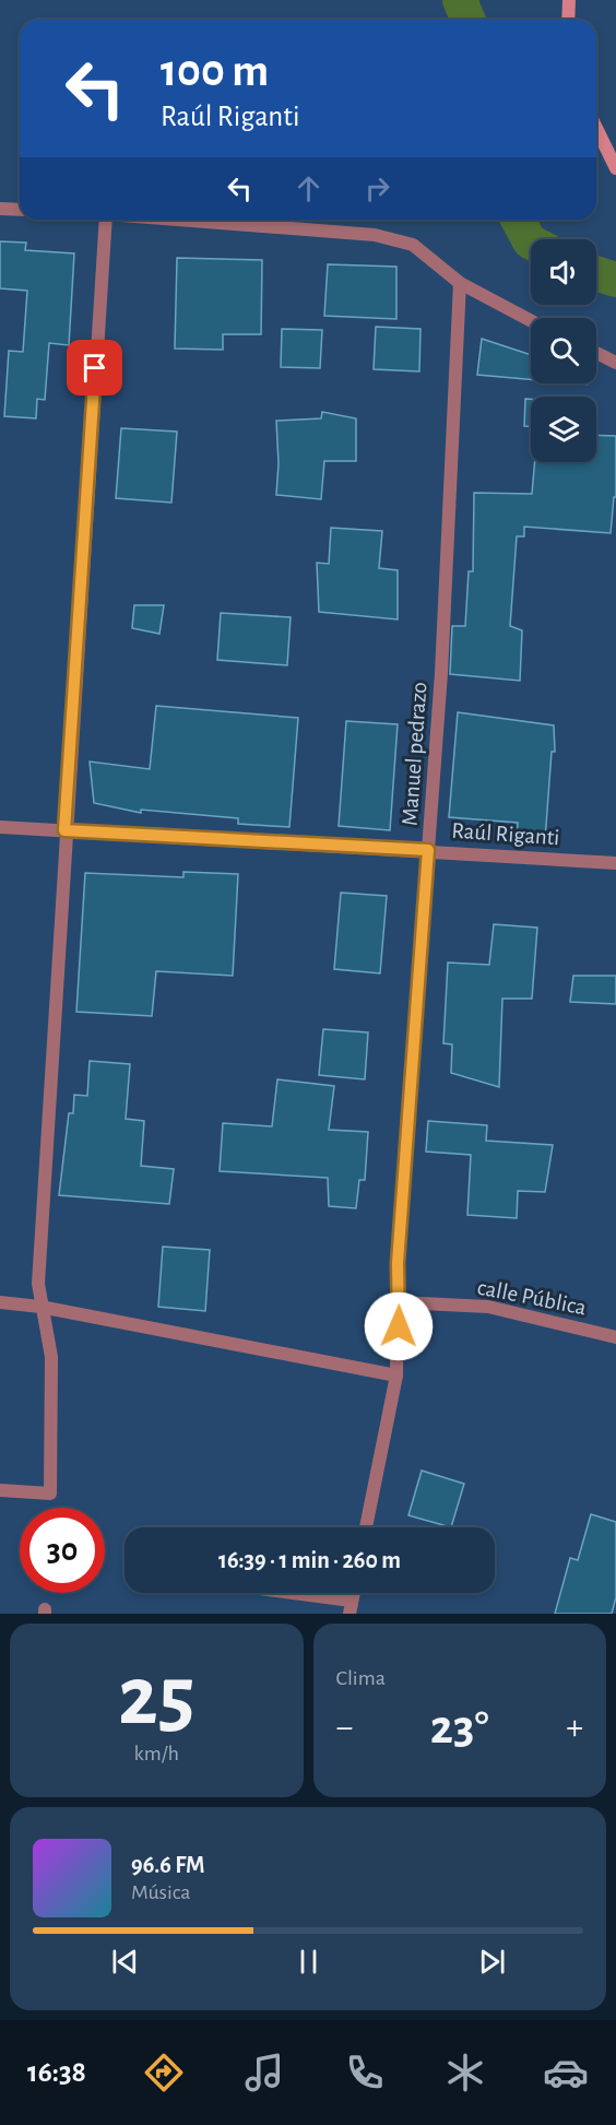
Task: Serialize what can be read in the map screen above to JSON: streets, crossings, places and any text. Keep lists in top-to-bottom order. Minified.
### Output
{"streets":{"street":["Manuel pedrazo","Raúl Riganti","calle Pública"]},"crossings":[["Manuel pedrazo","Raúl Riganti"],["Manuel pedrazo","calle Pública"]],"page":{"turn":["100 m","Raúl Riganti"],"limit":"30","trip":"16:39 · 1 min · 260 m","tile":[["25","km/h"],"Clima"],"heat":["−","23°","+"],"song":["96.6 FM","Música"],"tabs":"16:38"}}
